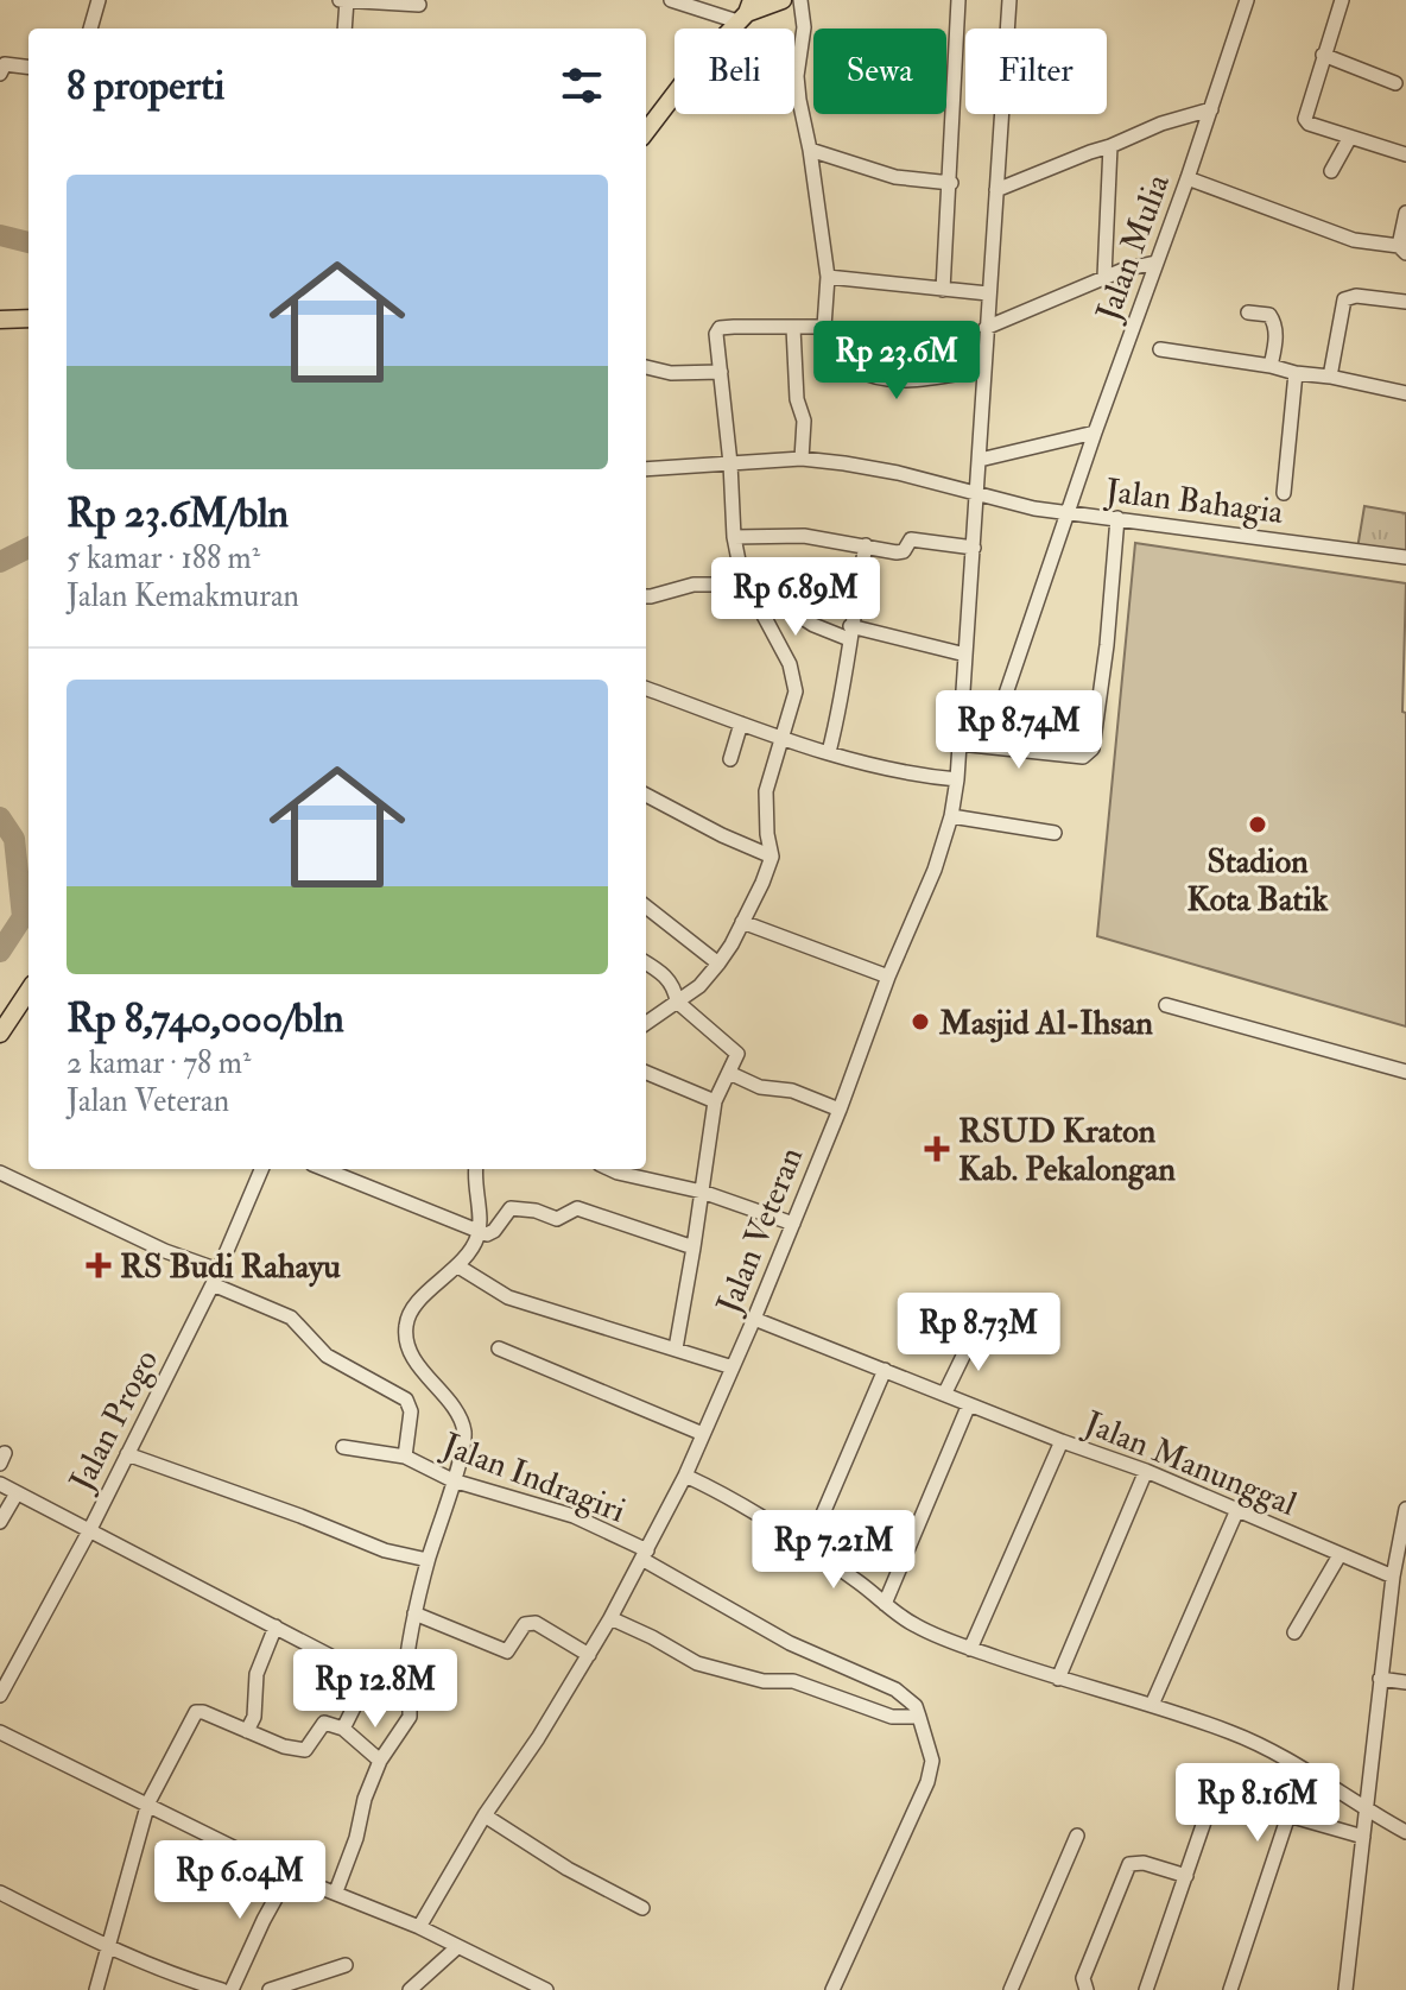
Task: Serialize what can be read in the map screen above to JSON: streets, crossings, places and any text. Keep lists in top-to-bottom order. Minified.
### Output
{"streets":{"street":["Jalan Mulia","Jalan Bahagia","Jalan Veteran","Jalan Progo","Jalan Manunggal","Jalan Indragiri"]},"crossings":[["Jalan Mulia","Jalan Bahagia"],["Jalan Bahagia","Jalan Veteran"],["Jalan Veteran","Jalan Manunggal"],["Jalan Veteran","Jalan Indragiri"],["Jalan Progo","Jalan Indragiri"]],"places":{"other":["Stadion Kota Batik","Masjid Al-Ihsan"],"health":["RSUD Kraton Kab. Pekalongan","RS Budi Rahayu"]},"page":{"chip":["Beli","Sewa","Filter"],"heading":"8 properti","list":[{"name":"Rp 23.6M/bln","note":"5 kamar · 188 m² · Jalan Kemakmuran"},{"name":"Rp 8,740,000/bln","note":"2 kamar · 78 m² · Jalan Veteran"}],"price":["Rp 23.6M","Rp 6.89M","Rp 8.74M","Rp 8.73M","Rp 7.21M","Rp 12.8M","Rp 8.16M","Rp 6.04M"]}}
